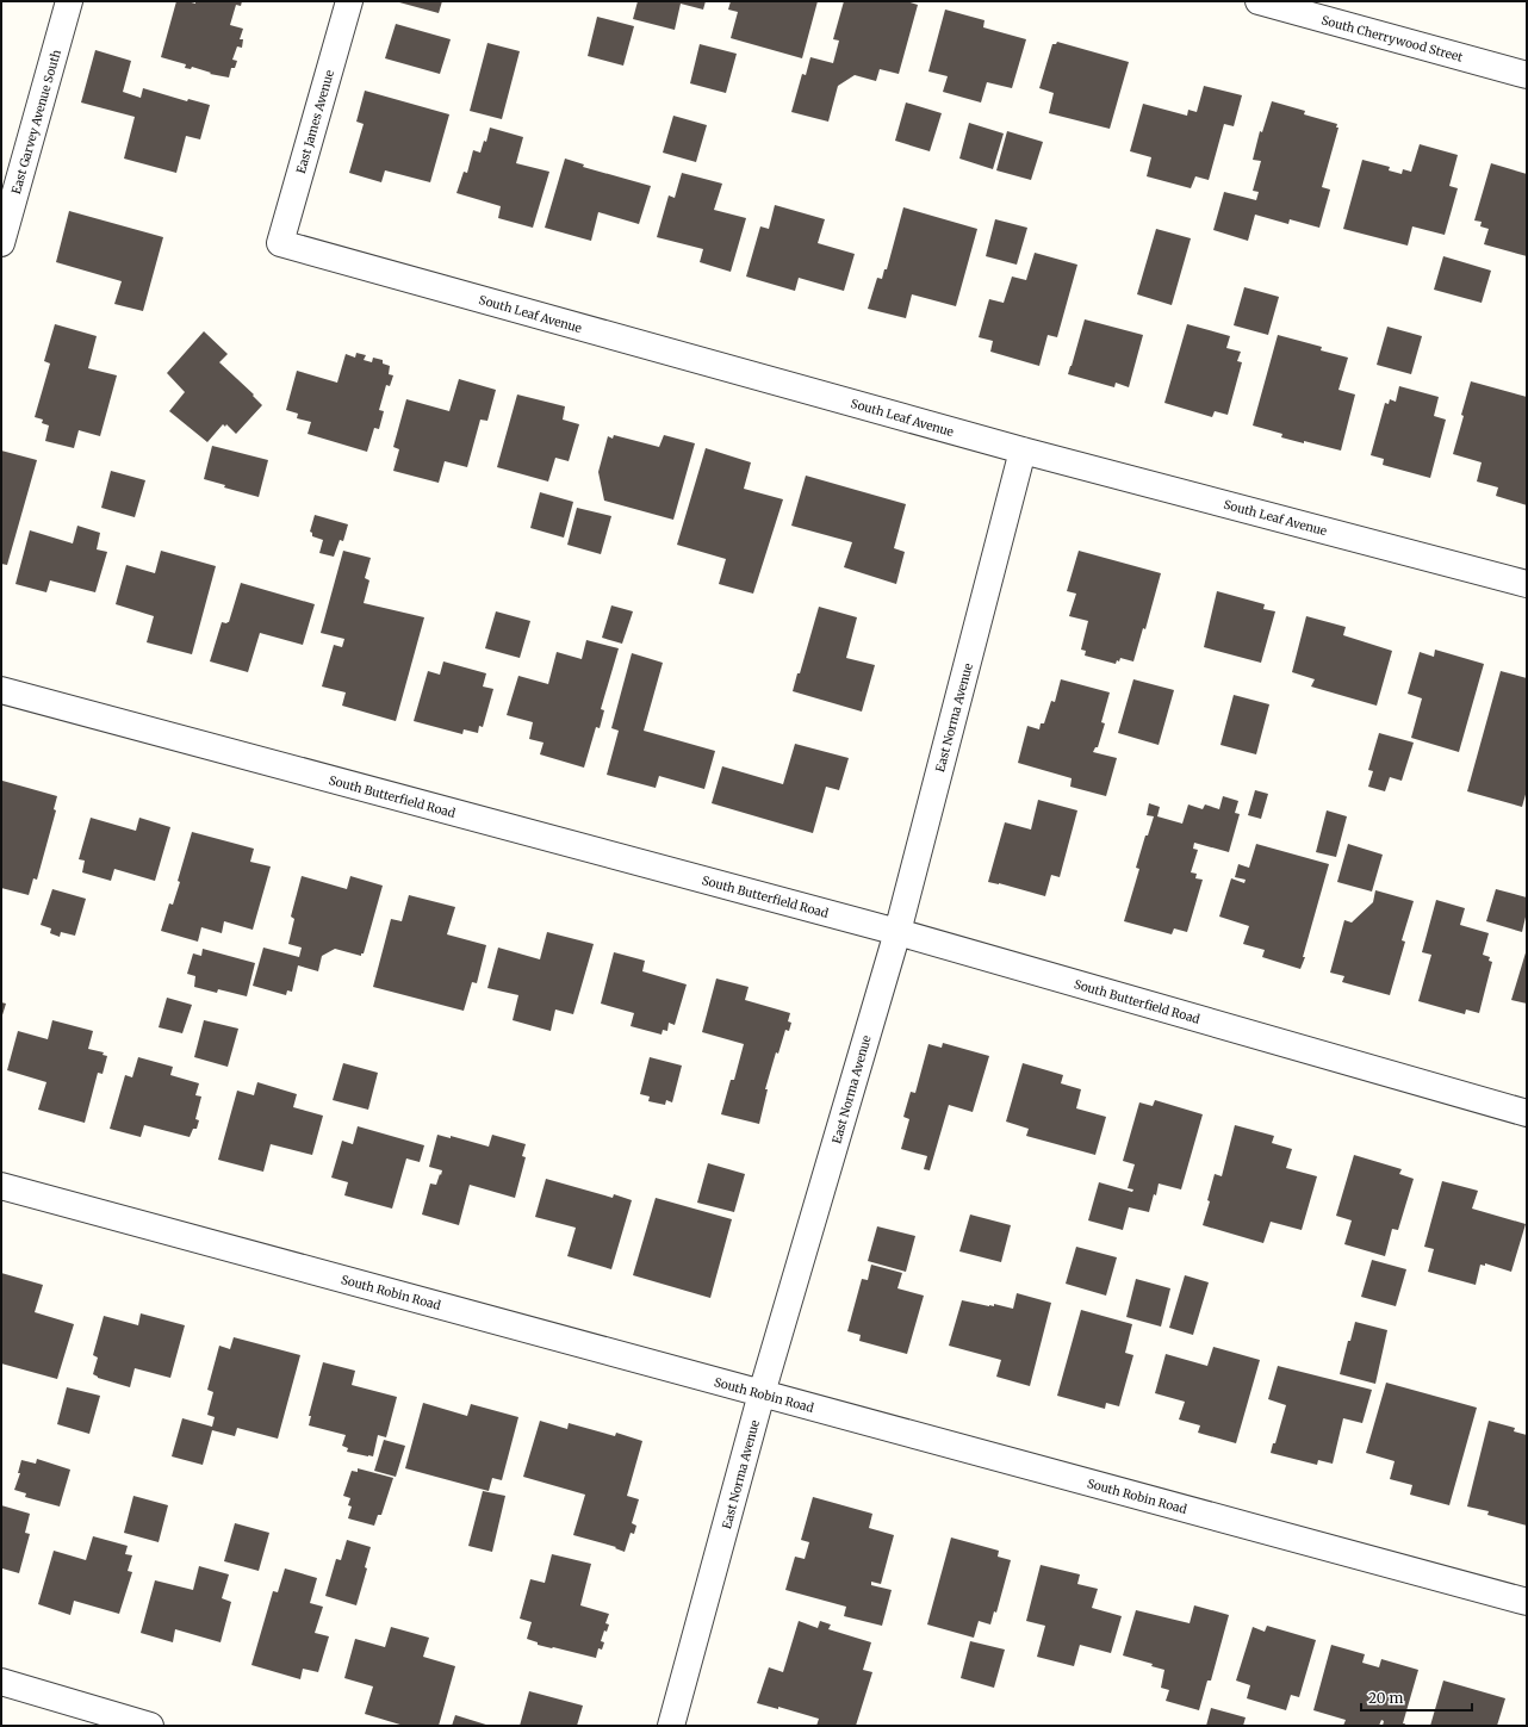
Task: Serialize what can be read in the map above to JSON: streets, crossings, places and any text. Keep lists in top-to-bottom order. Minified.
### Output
{"streets":{"street":["South Cherrywood Street","East Garvey Avenue South","East James Avenue","South Leaf Avenue","East Norma Avenue","South Butterfield Road","South Robin Road"]},"crossings":[["East James Avenue","South Leaf Avenue"],["South Leaf Avenue","East Norma Avenue"],["East Norma Avenue","South Butterfield Road"],["East Norma Avenue","South Robin Road"]],"scale_bar":"20 m"}
